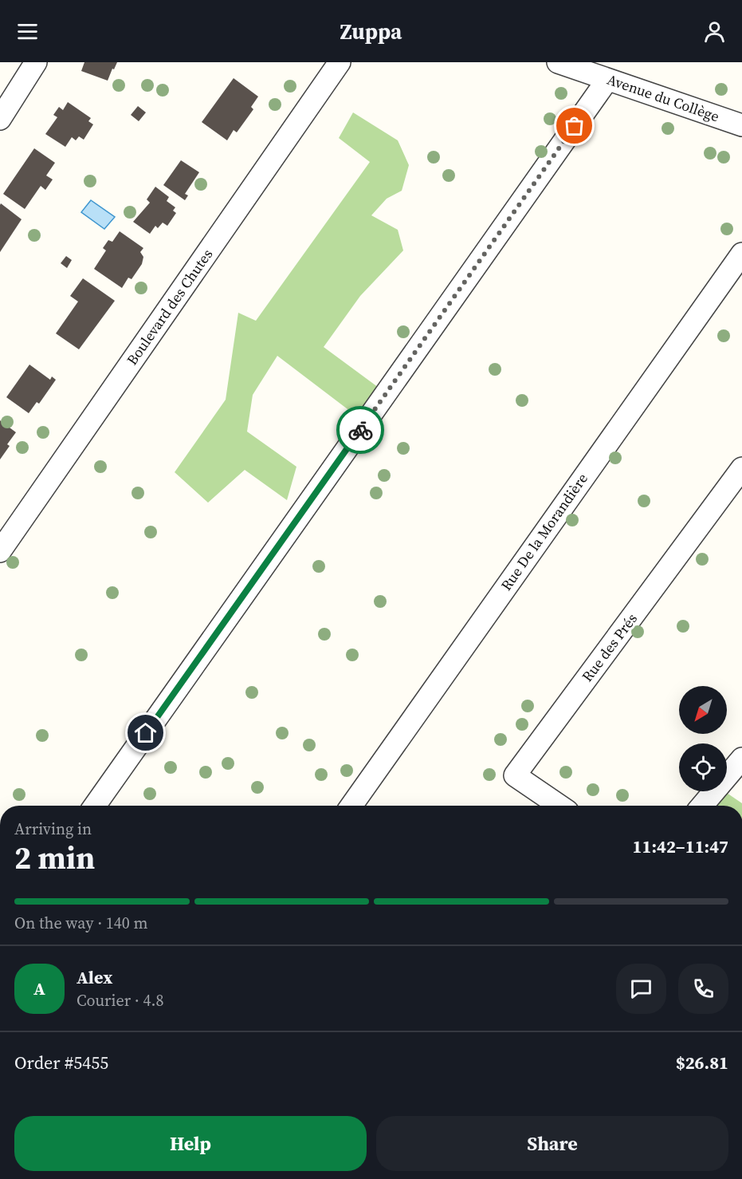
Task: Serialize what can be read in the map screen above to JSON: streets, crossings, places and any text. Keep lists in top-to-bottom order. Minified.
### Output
{"streets":{"street":["Avenue du Collège","Boulevard des Chutes","Rue De la Morandière","Rue des Prés"]},"north":"bottom left","page":{"header":"Zuppa","heading":["2 min","Arriving in","11:42–11:47"],"panel":["Alex","Courier · 4.8","Order #5455","$26.81"],"bar":"On the way · 140 m","round":"A","buttons":["Help","Share"]}}
